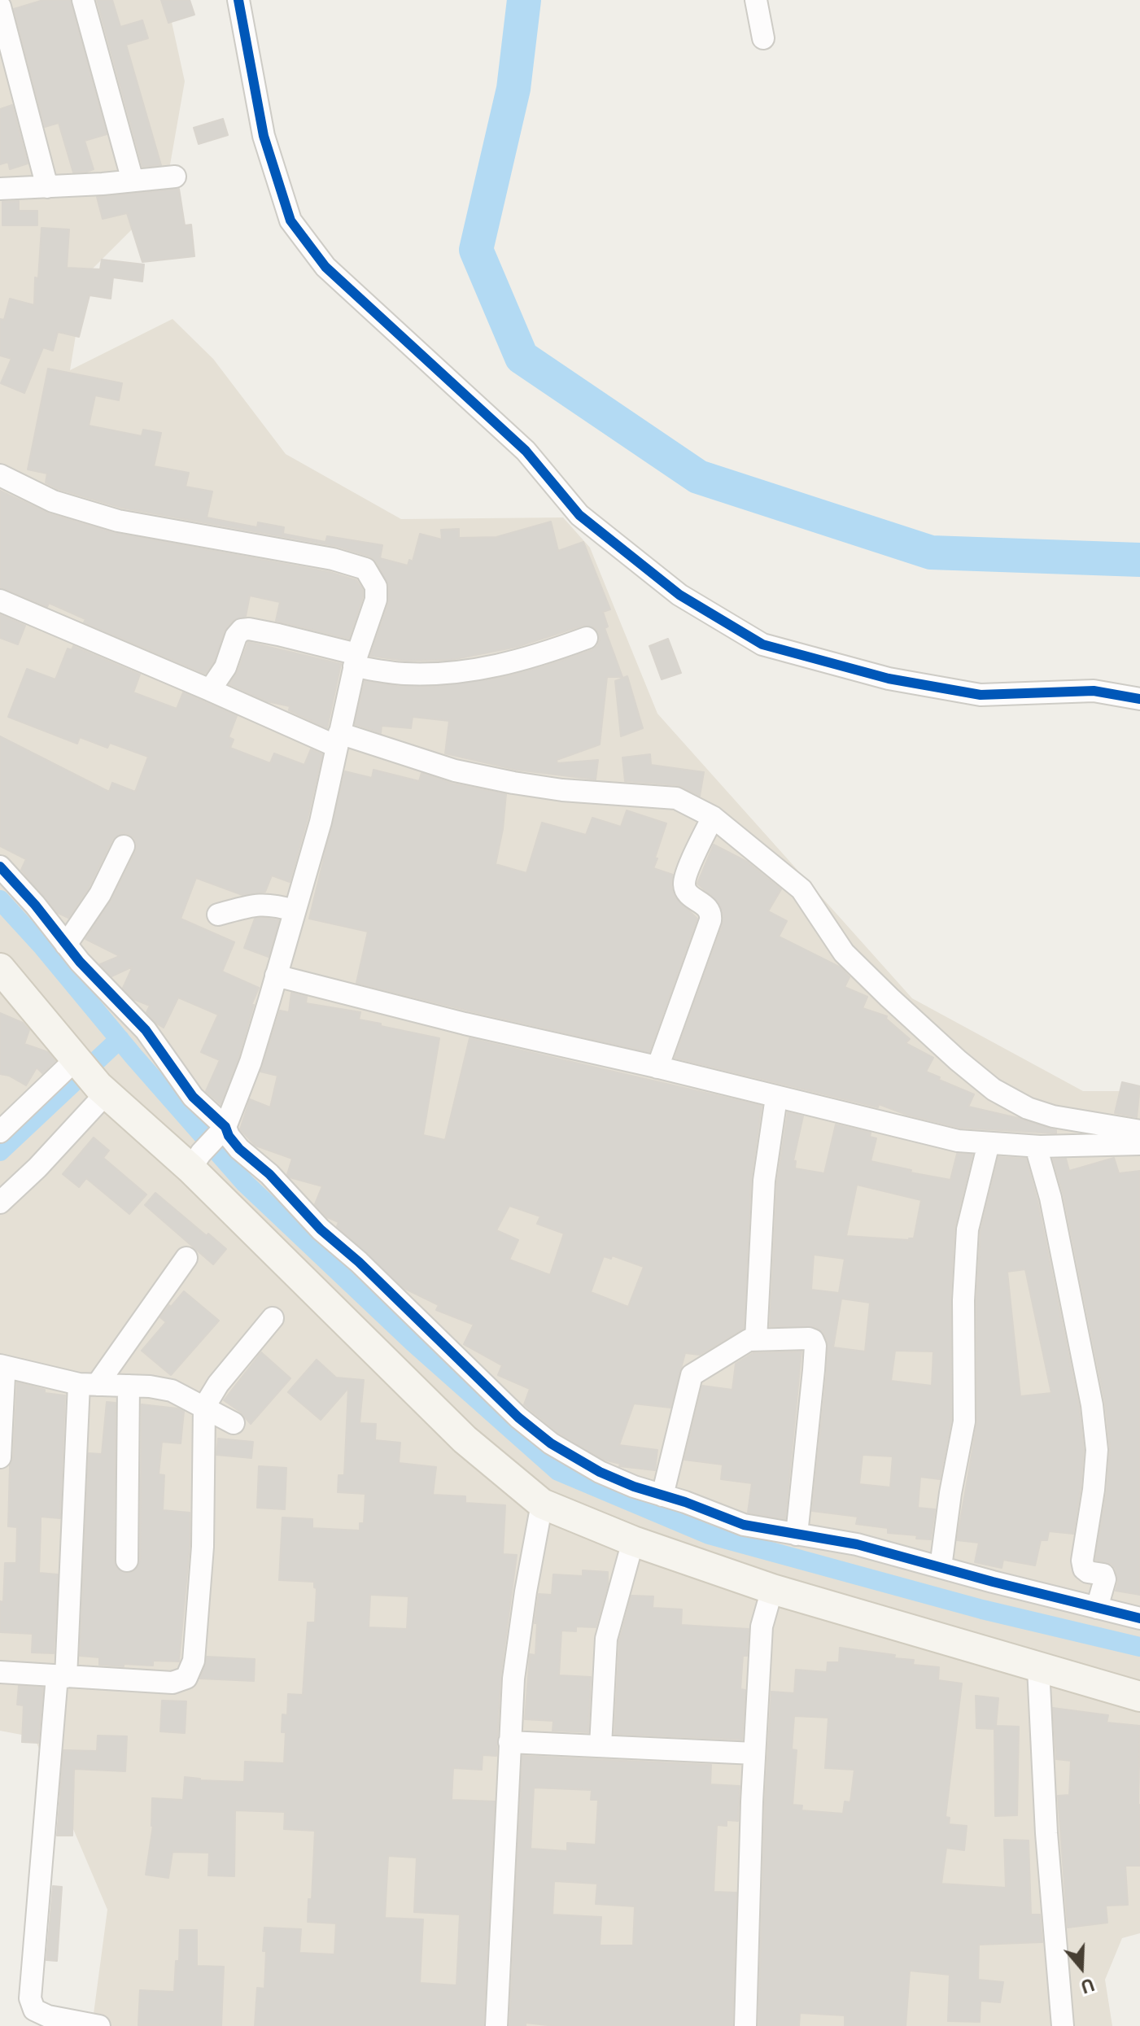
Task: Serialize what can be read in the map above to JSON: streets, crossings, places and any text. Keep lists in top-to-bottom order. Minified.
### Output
{"north":"bottom"}
